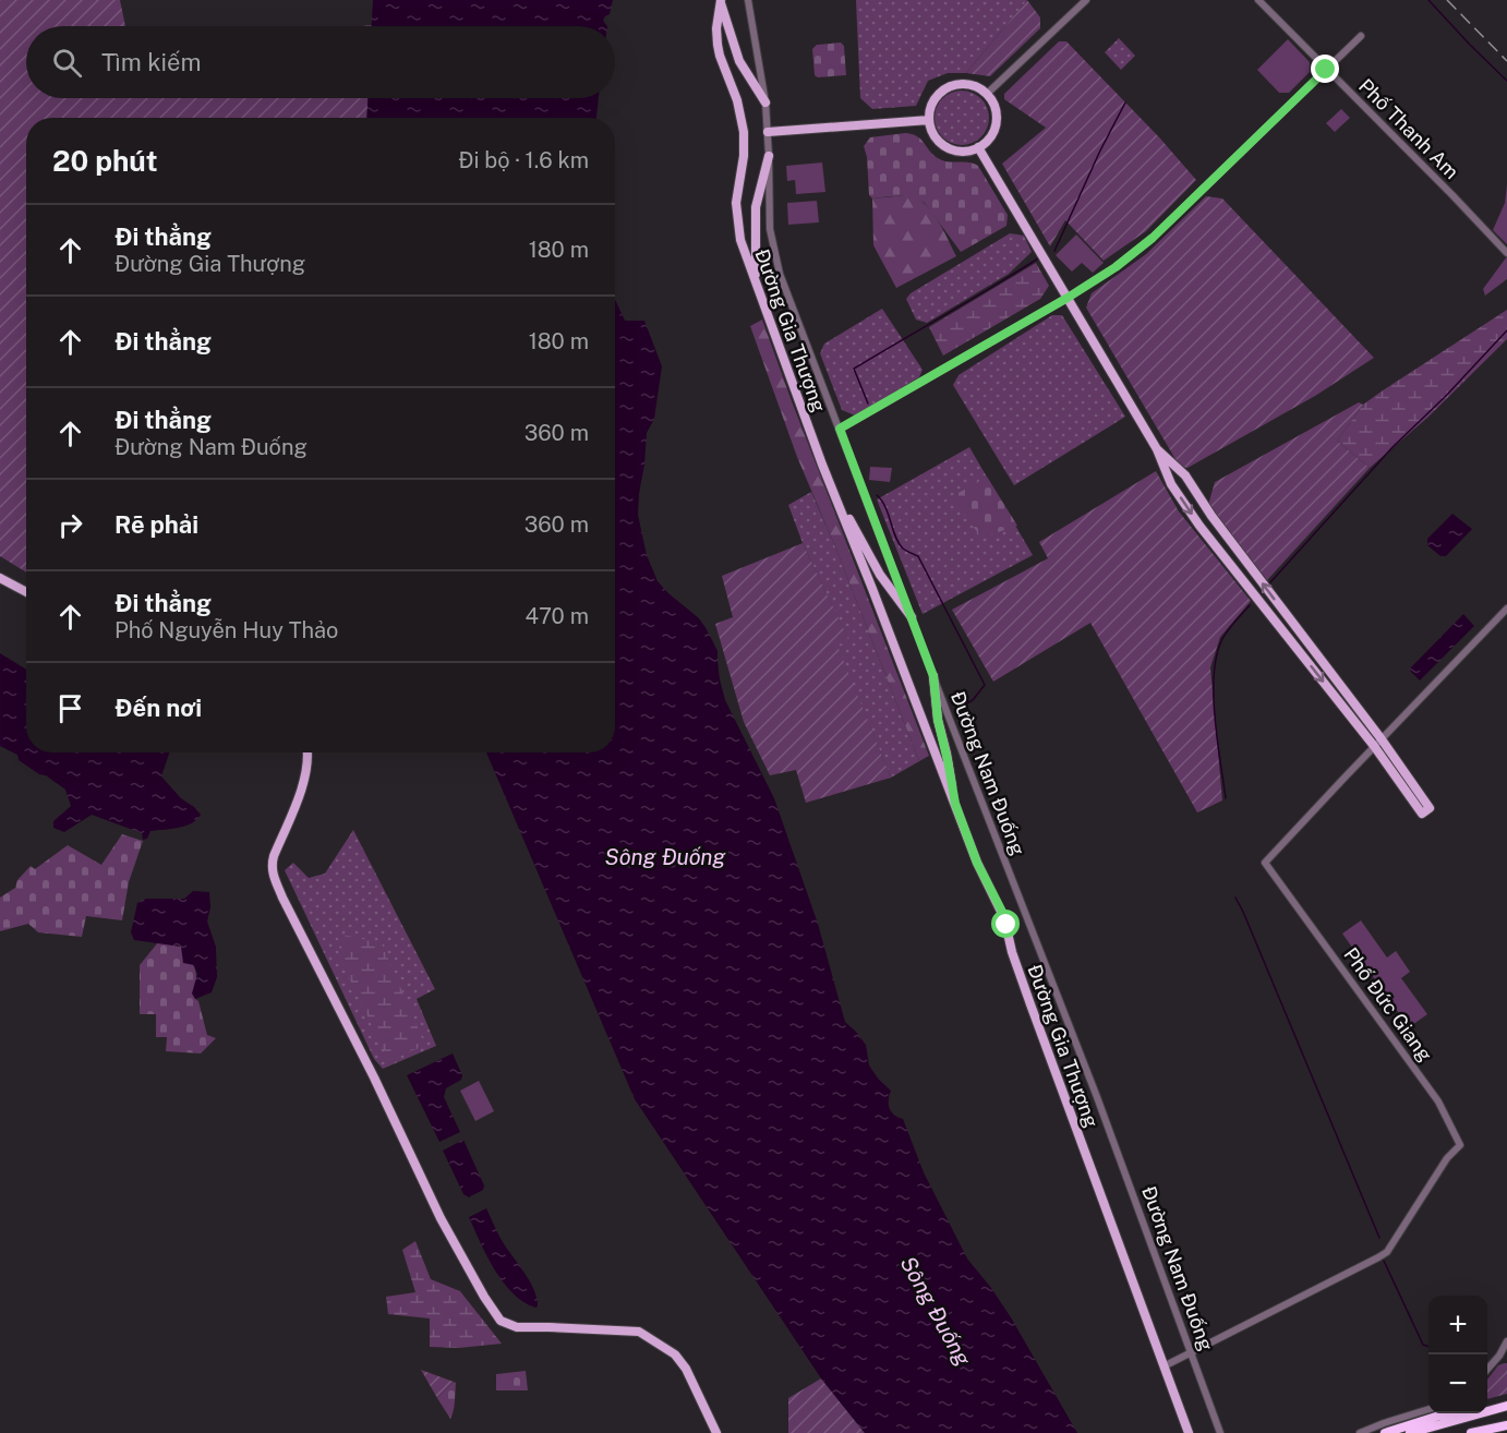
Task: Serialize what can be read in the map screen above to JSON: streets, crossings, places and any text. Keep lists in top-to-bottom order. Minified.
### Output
{"streets":{"main road":["Đường Gia Thượng"],"street":["Phố Thanh Am","Đường Nam Đuống","Phố Đức Giang"]},"crossings":[["Đường Gia Thượng","Phố Đức Giang"],["Đường Nam Đuống","Phố Đức Giang"]],"water":["Sông Đuống"],"page":{"search":"Tìm kiếm","heading":["20 phút","Đi bộ · 1.6 km"],"list":[["Đi thẳng","Đường Gia Thượng","180 m"],["Đi thẳng","180 m"],["Đi thẳng","Đường Nam Đuống","360 m"],["Rẽ phải","360 m"],["Đi thẳng","Phố Nguyễn Huy Thảo","470 m"],"Đến nơi"],"map_buttons":["+","−"]}}
